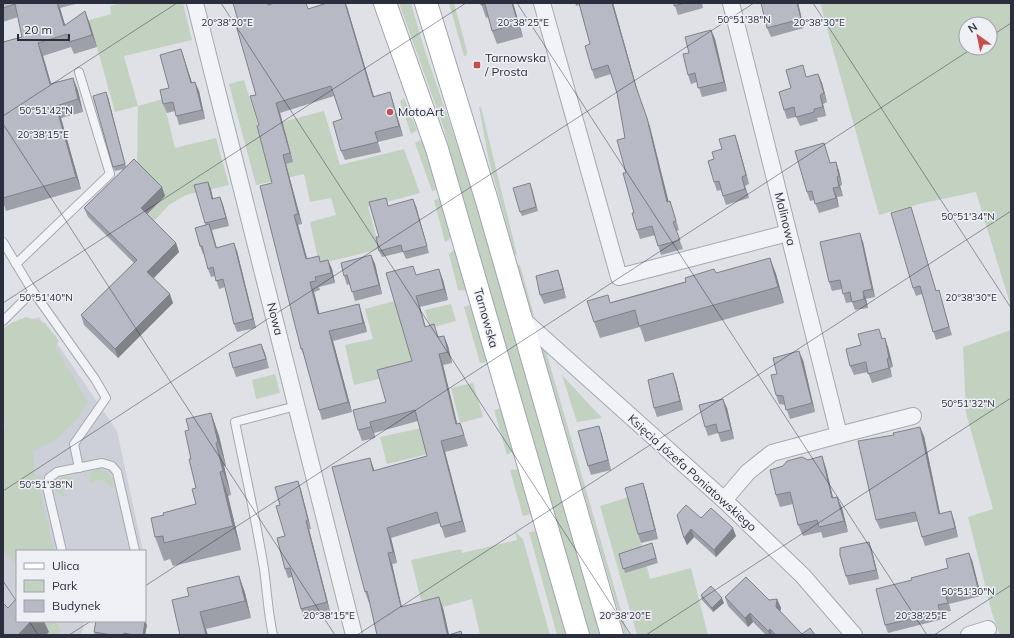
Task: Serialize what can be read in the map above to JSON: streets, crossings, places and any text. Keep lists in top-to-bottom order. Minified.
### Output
{"streets":{"main road":["Tarnowska"],"street":["Malinowa","Nowa","Księcia Józefa Poniatowskiego"]},"places":{"transit":["Tarnowska / Prosta"],"other":["MotoArt"]},"legend":["Ulica","Park","Budynek"],"scale_bar":"20 m","north":"top left","coordinates":["50°51'38\"N","20°38'20\"E","20°38'25\"E","20°38'30\"E","50°51'42\"N","20°38'15\"E","50°51'34\"N","50°51'40\"N","50°51'32\"N","50°51'30\"N"]}
